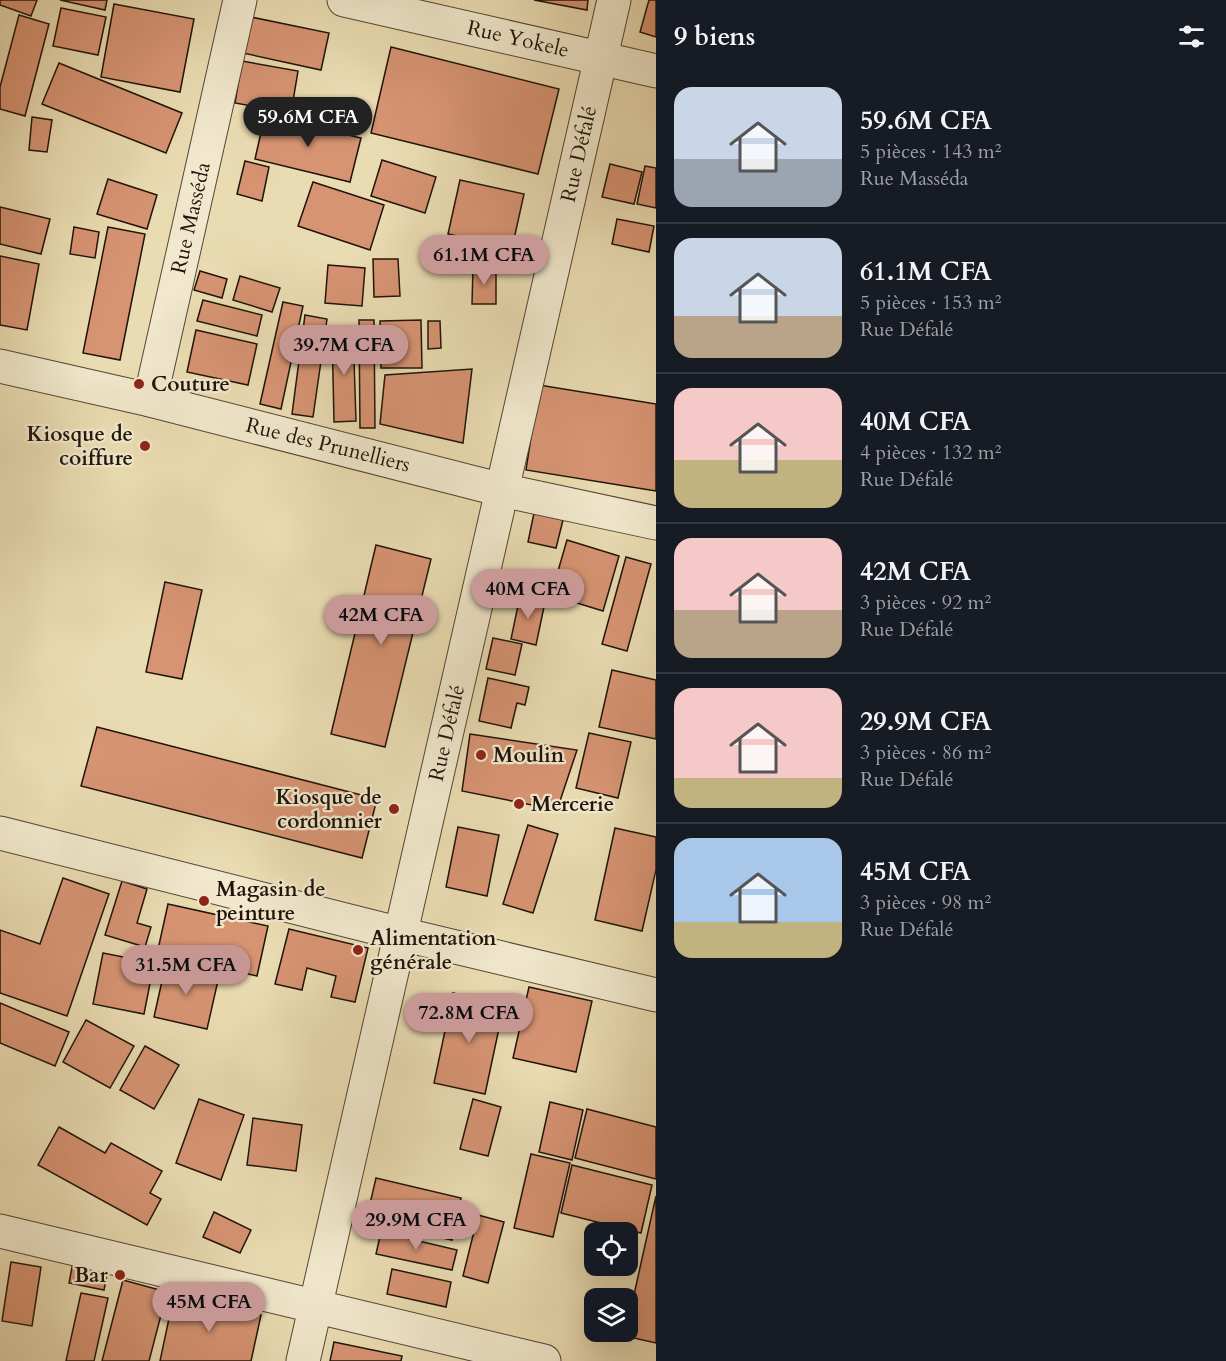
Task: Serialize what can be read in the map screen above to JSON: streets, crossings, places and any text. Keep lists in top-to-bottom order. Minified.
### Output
{"streets":{"street":["Rue Yokele","Rue Défalé","Rue Masséda","Rue des Prunelliers"]},"crossings":[["Rue Yokele","Rue Défalé"],["Rue Défalé","Rue des Prunelliers"],["Rue Masséda","Rue des Prunelliers"]],"places":["Couture","Kiosque de coiffure","Moulin","Mercerie","Kiosque de cordonnier","Magasin de peinture","Alimentation générale","Bar"],"page":{"heading":"9 biens","list":[{"name":"59.6M CFA","note":"5 pièces · 143 m² · Rue Masséda"},{"name":"61.1M CFA","note":"5 pièces · 153 m² · Rue Défalé"},{"name":"40M CFA","note":"4 pièces · 132 m² · Rue Défalé"},{"name":"42M CFA","note":"3 pièces · 92 m² · Rue Défalé"},{"name":"29.9M CFA","note":"3 pièces · 86 m² · Rue Défalé"},{"name":"45M CFA","note":"3 pièces · 98 m² · Rue Défalé"}],"price":["59.6M CFA","61.1M CFA","39.7M CFA","40M CFA","42M CFA","31.5M CFA","72.8M CFA","29.9M CFA","45M CFA"]}}
